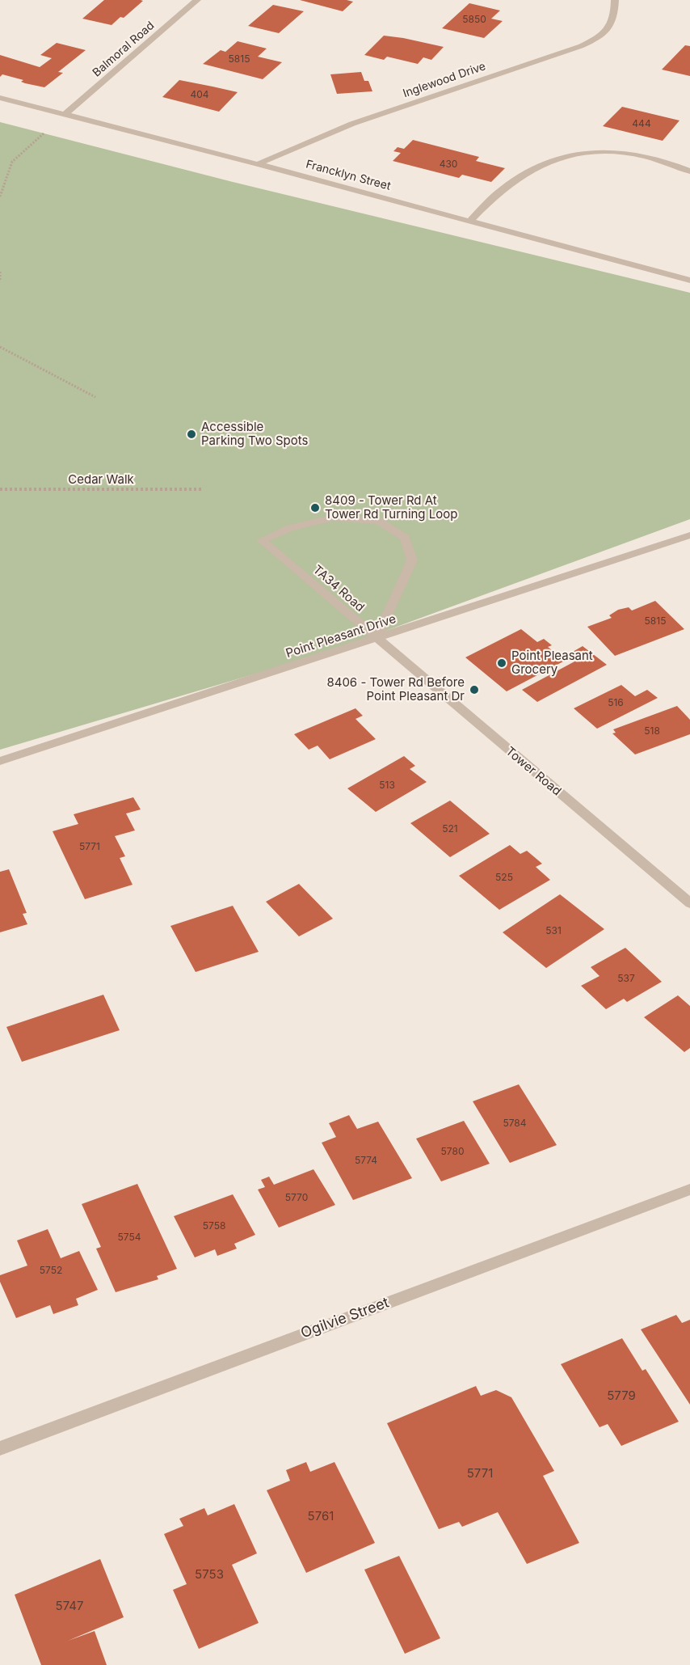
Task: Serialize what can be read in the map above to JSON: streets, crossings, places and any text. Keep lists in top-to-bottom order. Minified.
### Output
{"streets":{"street":["Balmoral Road","Inglewood Drive","Francklyn Street","TA34 Road","Point Pleasant Drive","Tower Road","Ogilvie Street"],"path":["Cedar Walk"]},"crossings":[["Balmoral Road","Francklyn Street"],["Inglewood Drive","Francklyn Street"],["TA34 Road","Point Pleasant Drive"],["TA34 Road","Tower Road"],["Point Pleasant Drive","Tower Road"]],"places":["Accessible Parking Two Spots","8409 - Tower Rd At Tower Rd Turning Loop","Point Pleasant Grocery","8406 - Tower Rd Before Point Pleasant Dr"],"house_numbers":["5850","5815","404","444","430","5815","516","518","513","521","5771","525","531","537","5784","5780","5774","5770","5758","5754","5752","5779","5771","5761","5753","5747"]}
